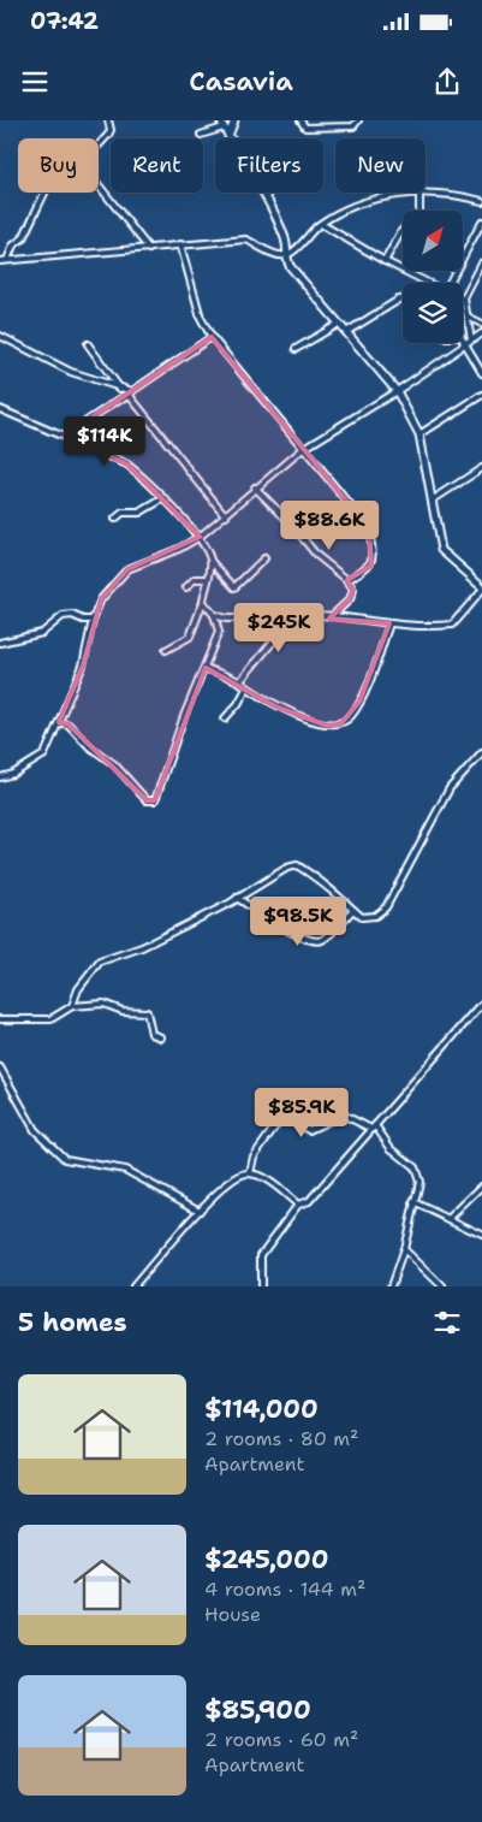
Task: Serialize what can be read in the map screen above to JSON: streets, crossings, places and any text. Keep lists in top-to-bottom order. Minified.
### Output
{"north":"top right","page":{"status":"07:42","header":"Casavia","chip":["Buy","Rent","Filters","New"],"price":["$114K","$88.6K","$245K","$98.5K","$85.9K"],"heading":"5 homes","list":[{"name":"$114,000","note":"2 rooms · 80 m² · Apartment"},{"name":"$245,000","note":"4 rooms · 144 m² · House"},{"name":"$85,900","note":"2 rooms · 60 m² · Apartment"}]}}
